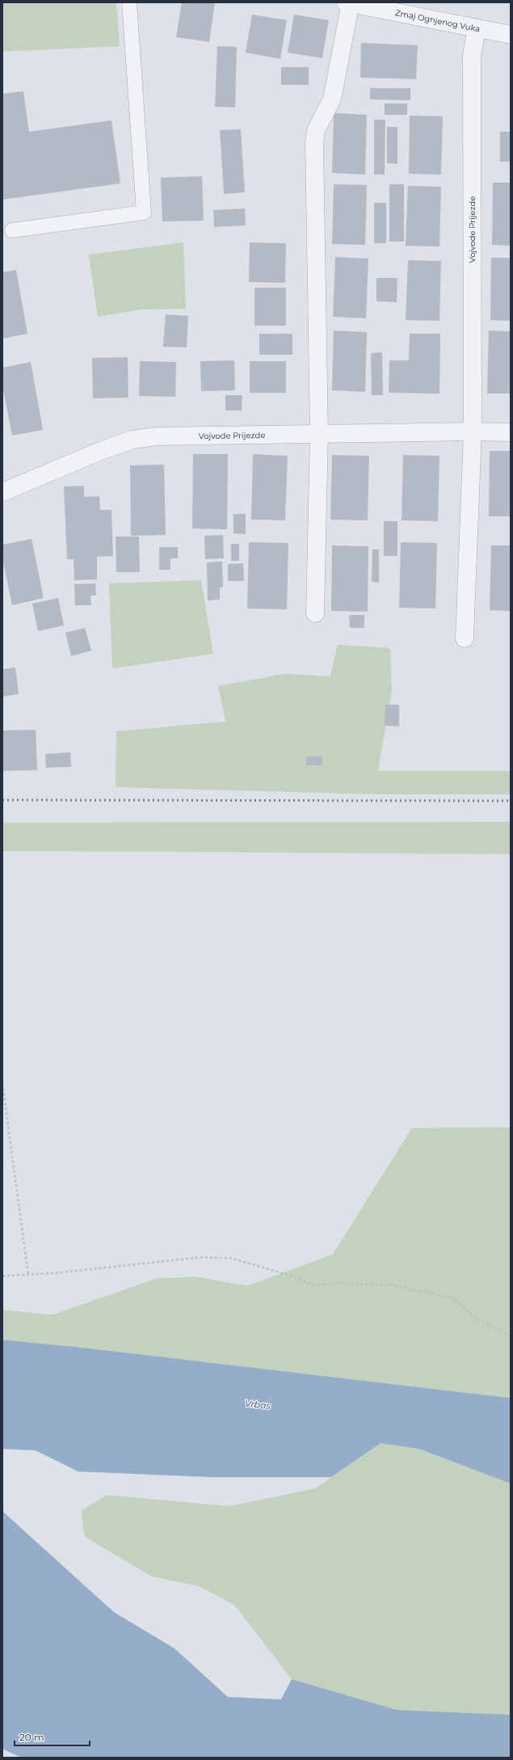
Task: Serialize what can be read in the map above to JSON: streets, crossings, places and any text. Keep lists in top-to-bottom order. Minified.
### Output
{"streets":{"street":["Zmaj Ognjenog Vuka","Vojvode Prijezde"]},"crossings":[["Zmaj Ognjenog Vuka","Vojvode Prijezde"]],"water":["Vrbas"],"scale_bar":"20 m"}
